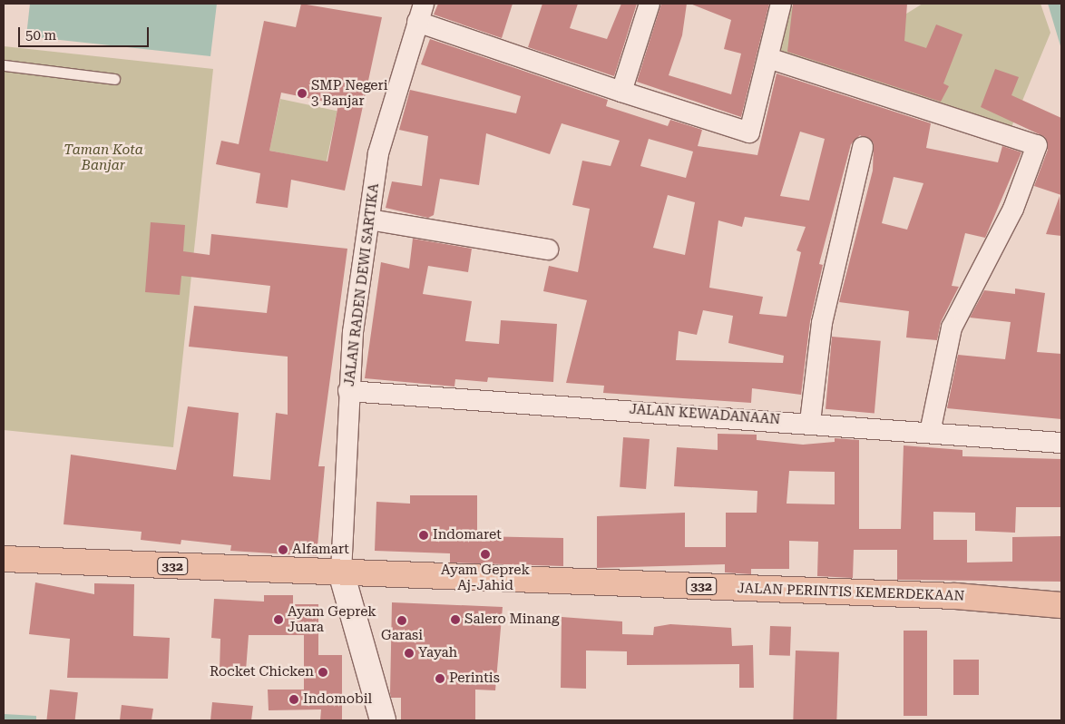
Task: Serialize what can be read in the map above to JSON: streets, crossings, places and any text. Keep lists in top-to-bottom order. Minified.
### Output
{"streets":{"main road":["332","JALAN PERINTIS KEMERDEKAAN"],"street":["JALAN RADEN DEWI SARTIKA","JALAN KEWADANAAN"]},"crossings":[["JALAN RADEN DEWI SARTIKA","JALAN KEWADANAAN"],["JALAN RADEN DEWI SARTIKA","332"],["JALAN RADEN DEWI SARTIKA","JALAN PERINTIS KEMERDEKAAN"],["332","JALAN PERINTIS KEMERDEKAAN"]],"parks":["Taman Kota Banjar"],"places":["SMP Negeri 3 Banjar","Indomaret","Alfamart","Ayam Geprek Aj-Jahid","Ayam Geprek Juara","Salero Minang","Garasi","Yayah","Rocket Chicken","Perintis","Indomobil"],"scale_bar":"50 m"}
